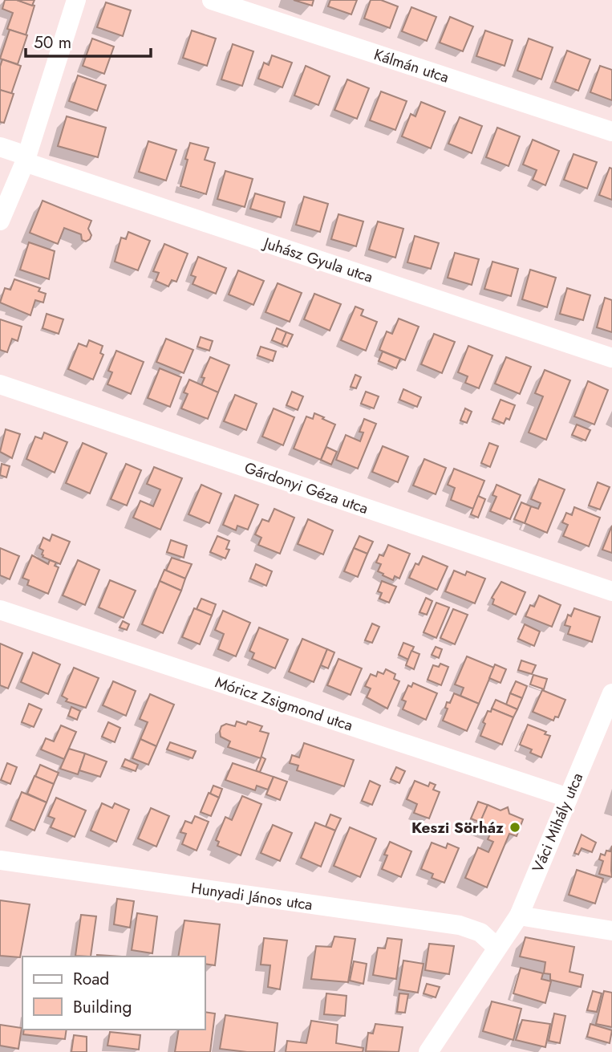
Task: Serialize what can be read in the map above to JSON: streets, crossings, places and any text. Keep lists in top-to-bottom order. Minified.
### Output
{"streets":{"street":["Kálmán utca","Juhász Gyula utca","Gárdonyi Géza utca","Móricz Zsigmond utca","Váci Mihály utca","Hunyadi János utca"]},"crossings":[["Móricz Zsigmond utca","Váci Mihály utca"],["Váci Mihály utca","Hunyadi János utca"]],"places":["Keszi Sörház"],"legend":["Road","Building"],"scale_bar":"50 m"}
